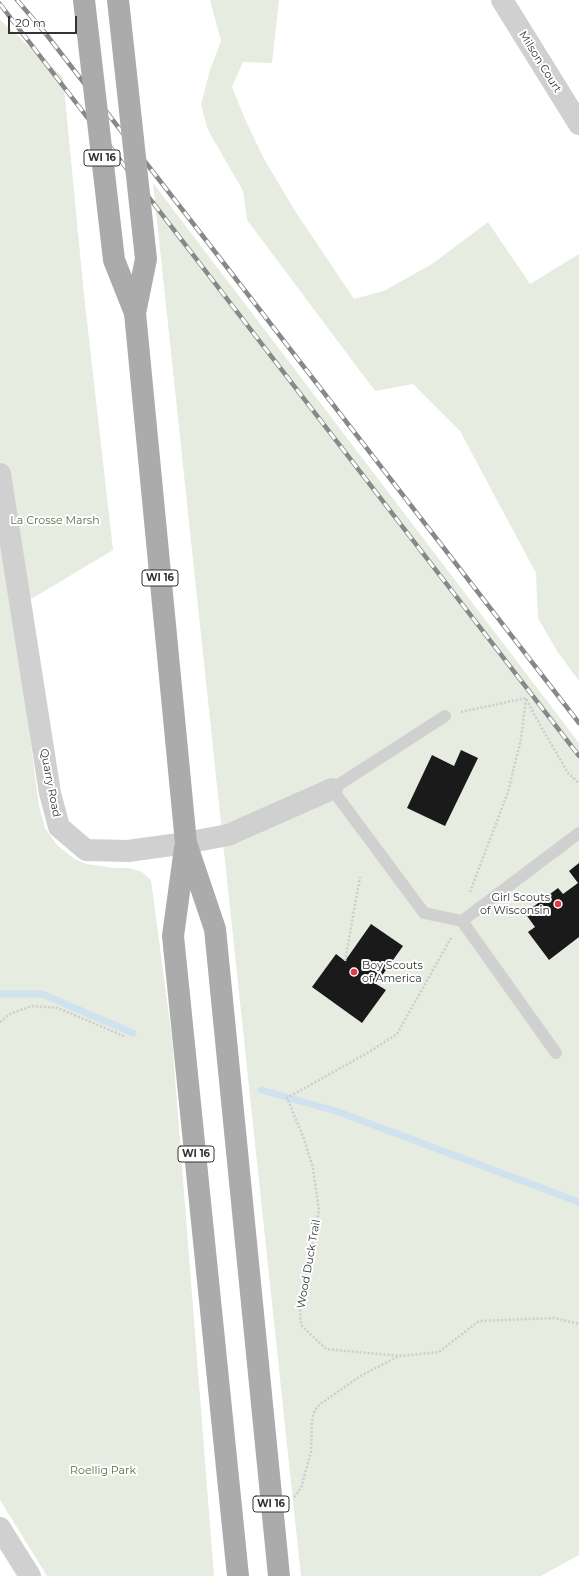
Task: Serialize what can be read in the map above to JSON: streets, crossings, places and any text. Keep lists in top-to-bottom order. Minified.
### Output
{"streets":{"main road":["WI 16"],"street":["Milson Court","Quarry Road"],"path":["Wood Duck Trail"]},"crossings":[["WI 16","Quarry Road"]],"parks":["La Crosse Marsh","Roellig Park"],"places":["Girl Scouts of Wisconsin","Boy Scouts of America"],"scale_bar":"20 m"}
